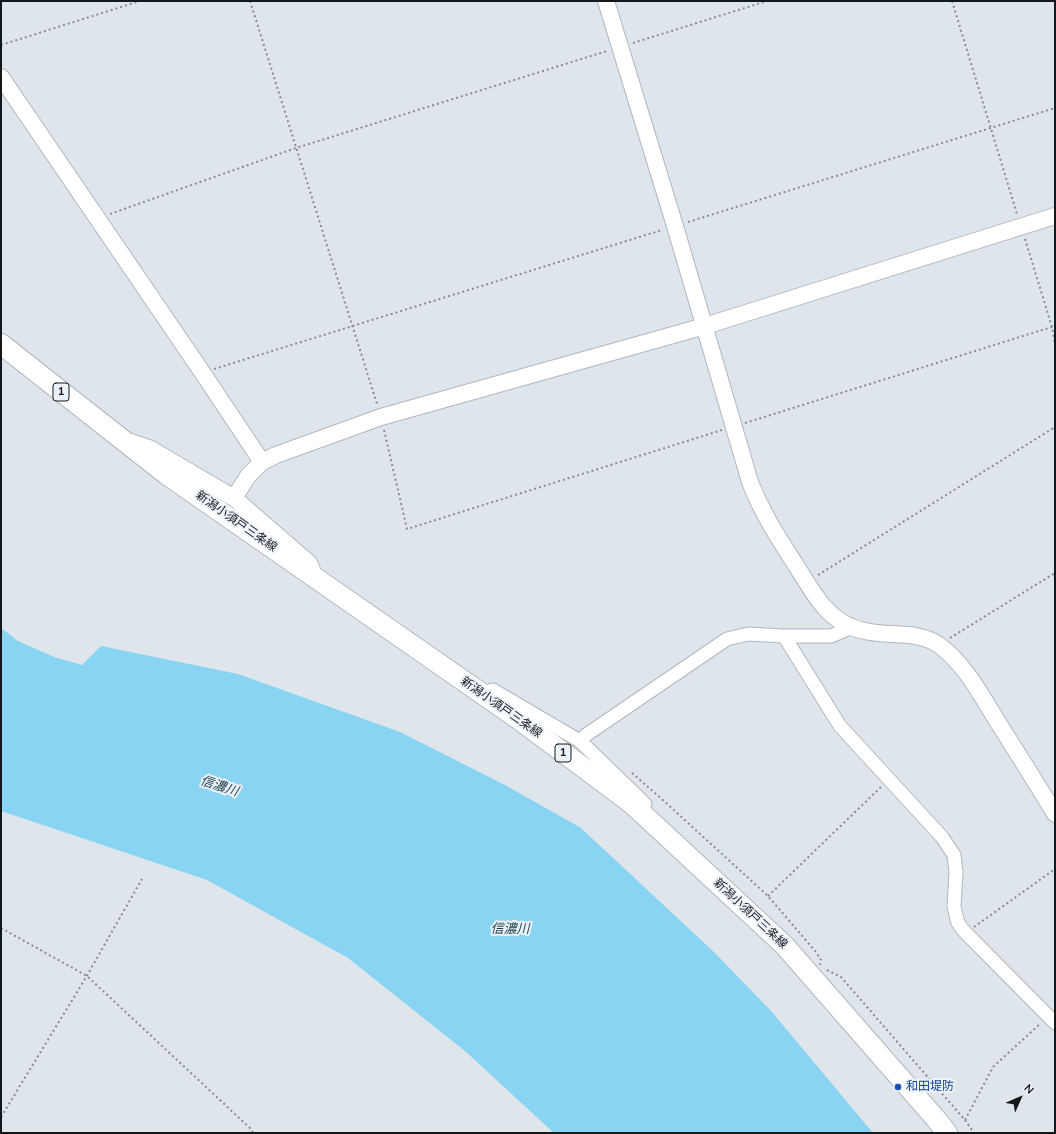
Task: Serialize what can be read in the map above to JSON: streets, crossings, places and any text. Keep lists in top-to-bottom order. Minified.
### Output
{"streets":{"main road":["1","新潟小須戸三条線"]},"water":["信濃川"],"places":["和田堤防"],"north":"top right"}
